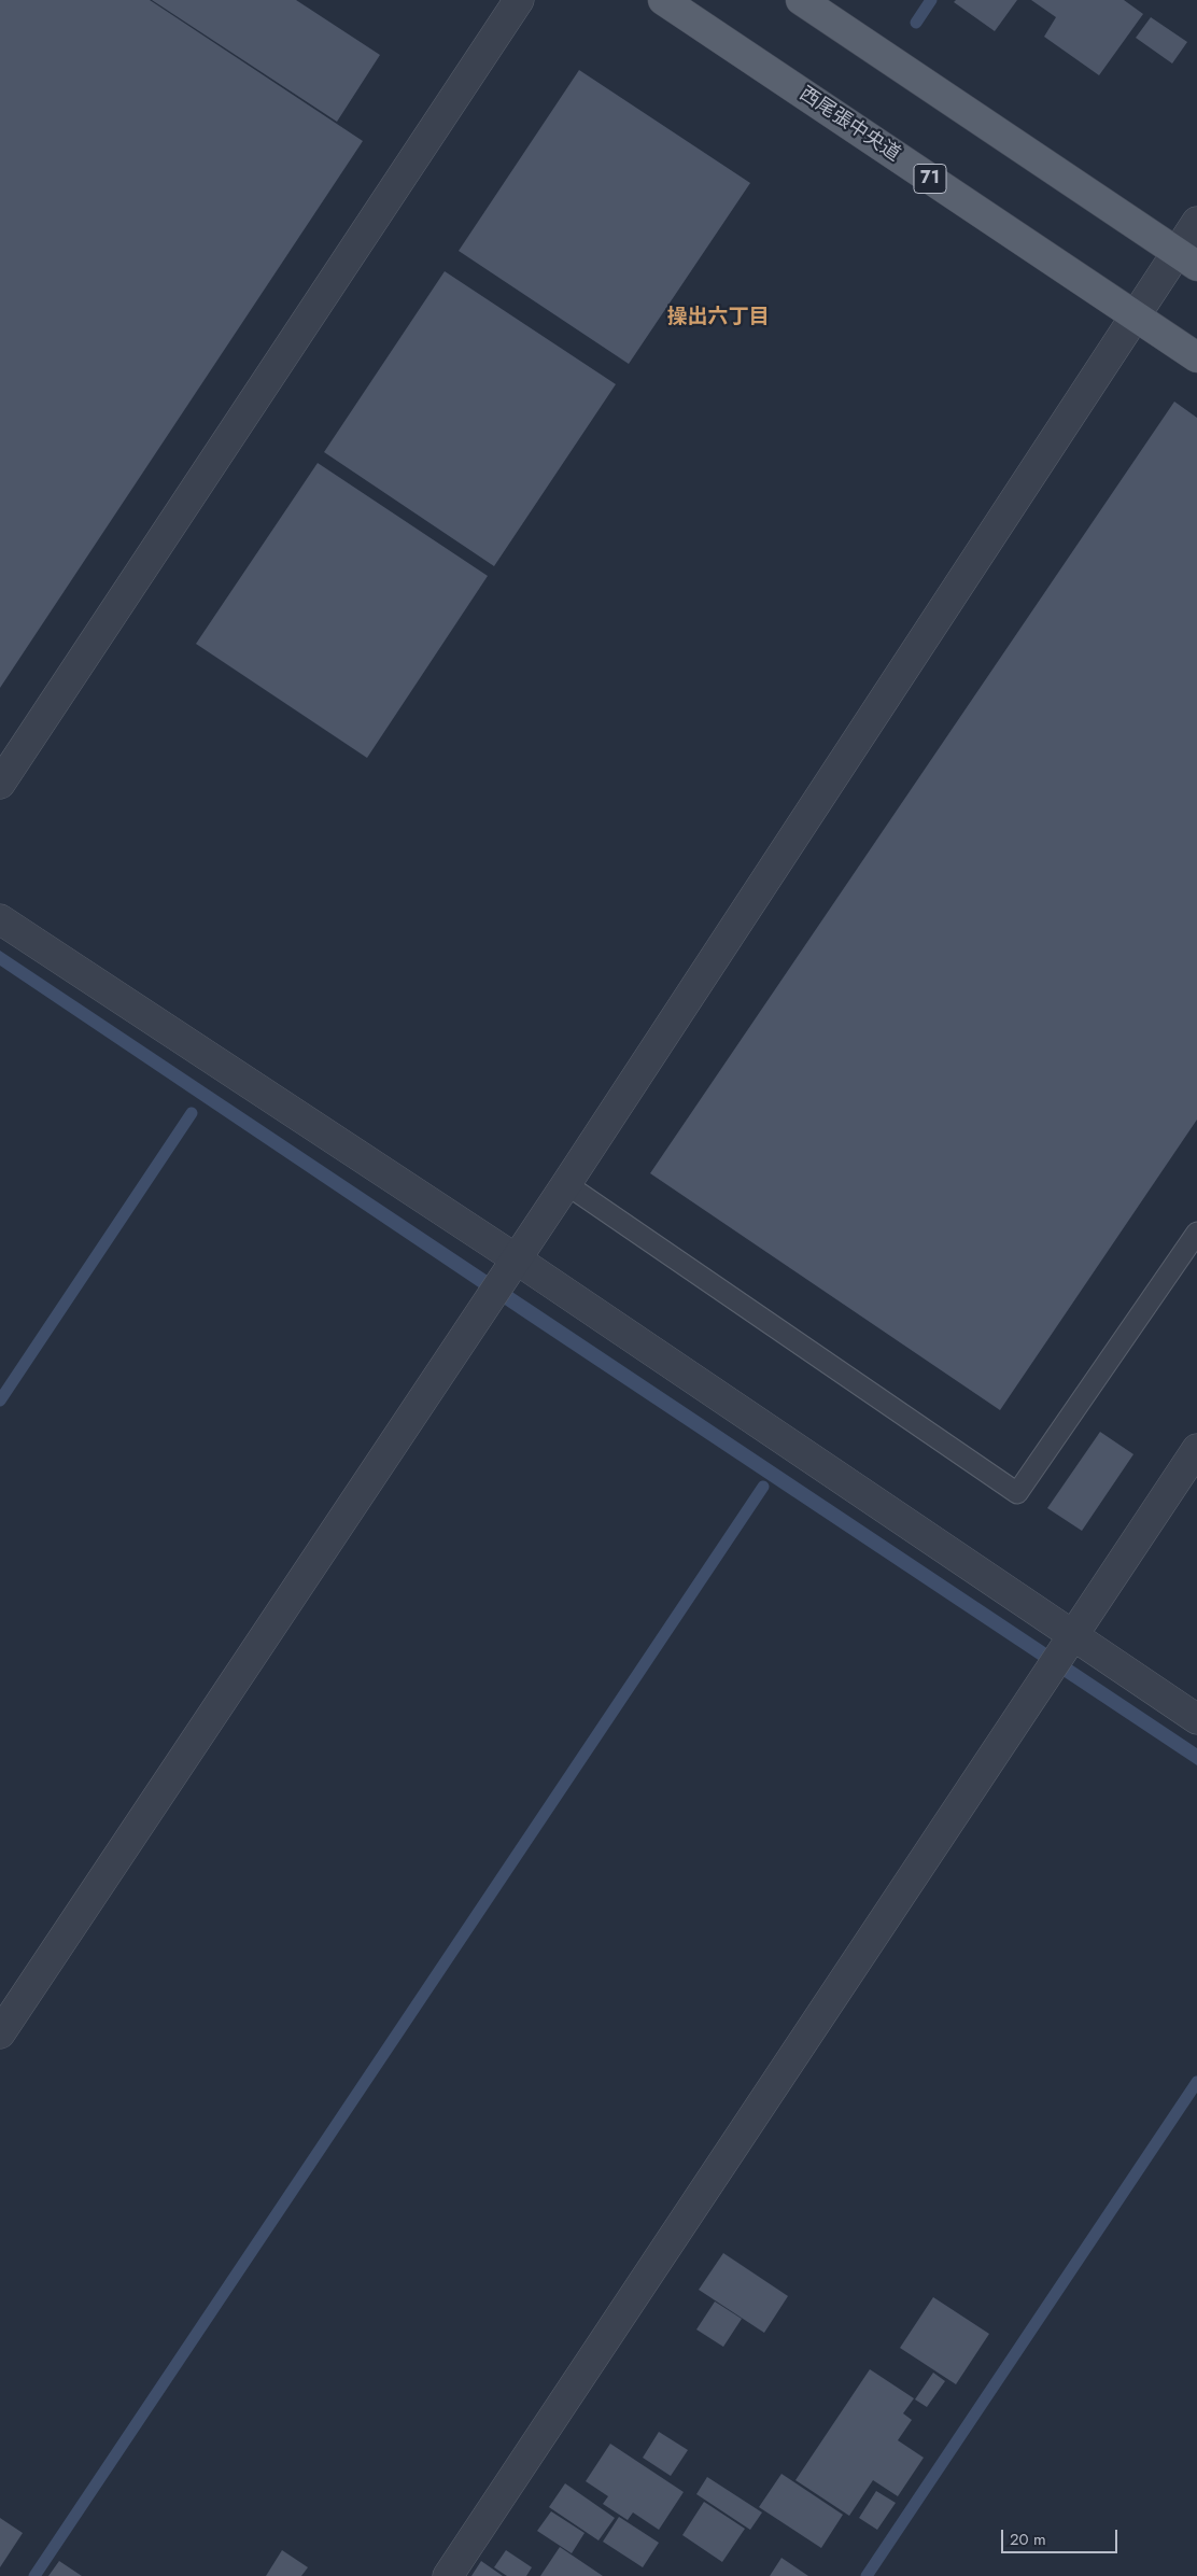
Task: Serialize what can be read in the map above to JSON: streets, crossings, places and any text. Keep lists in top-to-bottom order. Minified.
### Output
{"streets":{"main road":["西尾張中央道","71"]},"districts":["操出六丁目"],"scale_bar":"20 m"}
